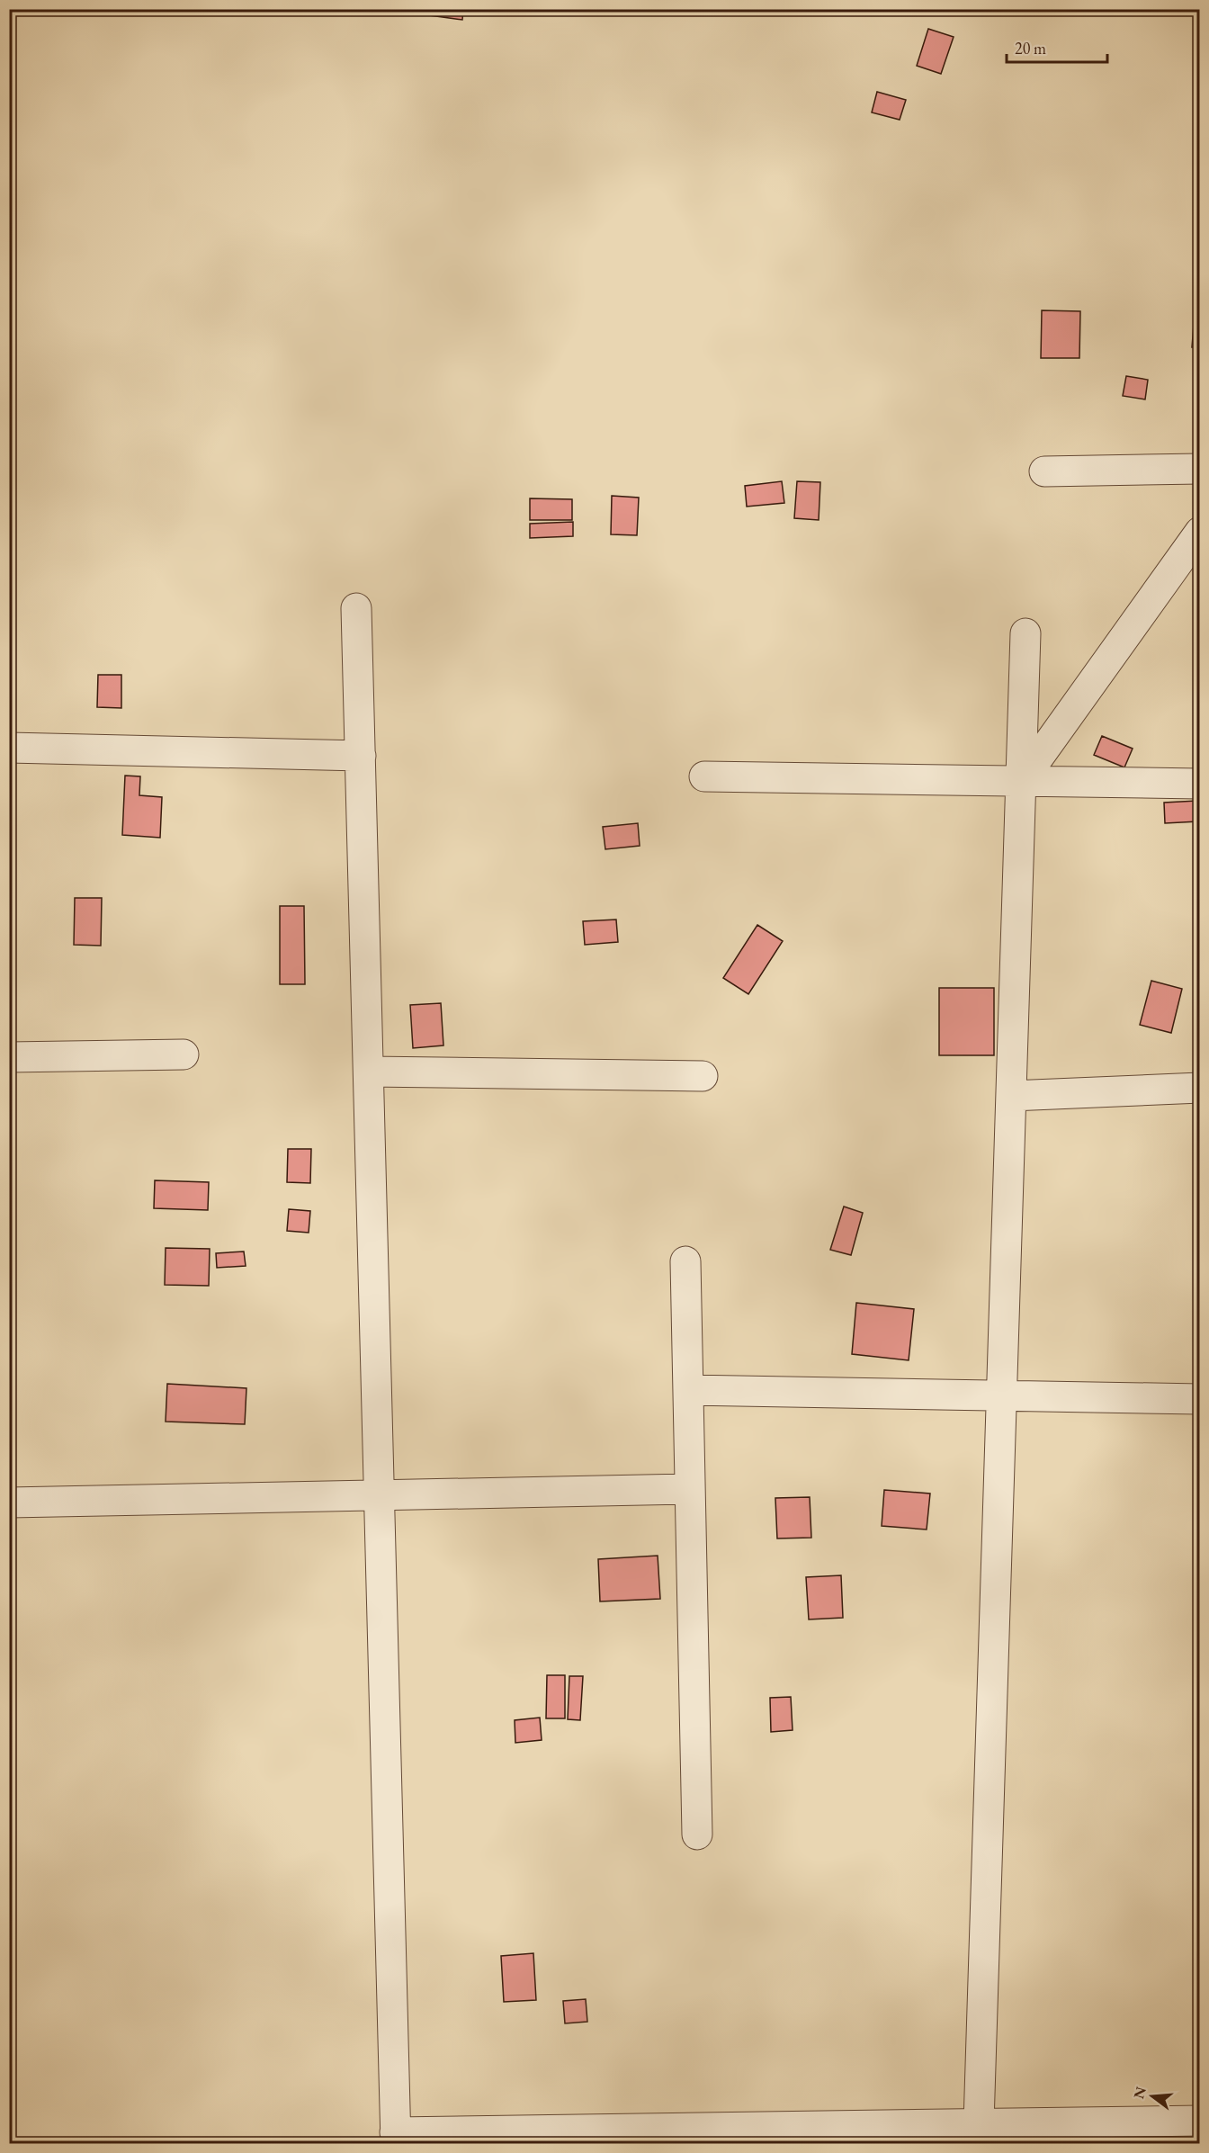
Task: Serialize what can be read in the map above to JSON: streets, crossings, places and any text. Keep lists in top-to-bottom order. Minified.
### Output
{"scale_bar":"20 m","north":"left"}
